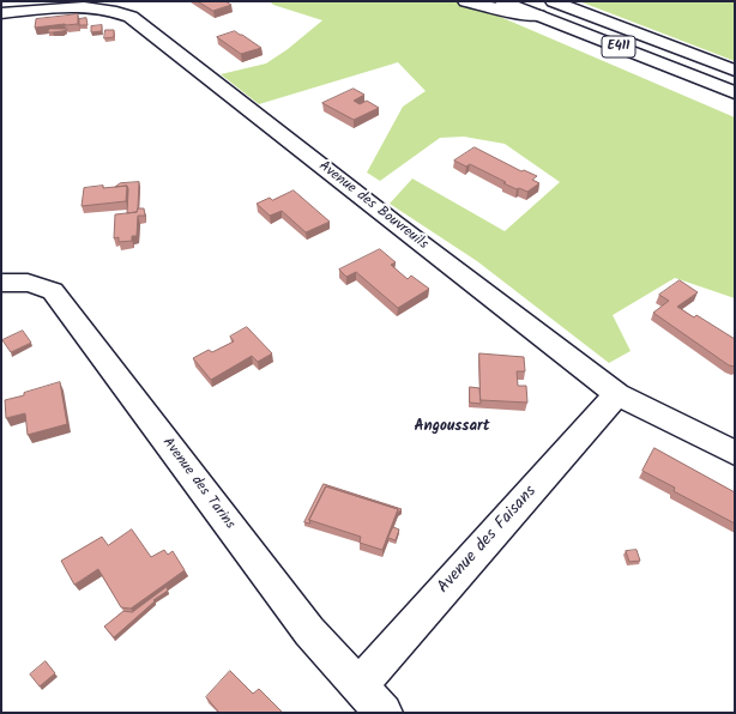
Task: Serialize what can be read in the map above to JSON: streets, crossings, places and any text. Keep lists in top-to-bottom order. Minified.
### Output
{"streets":{"main road":["E411","Avenue des Bouvreuils","Avenue des Tarins","Avenue des Faisans"]},"crossings":[["Avenue des Bouvreuils","Avenue des Faisans"],["Avenue des Tarins","Avenue des Faisans"]],"districts":["Angoussart"]}
